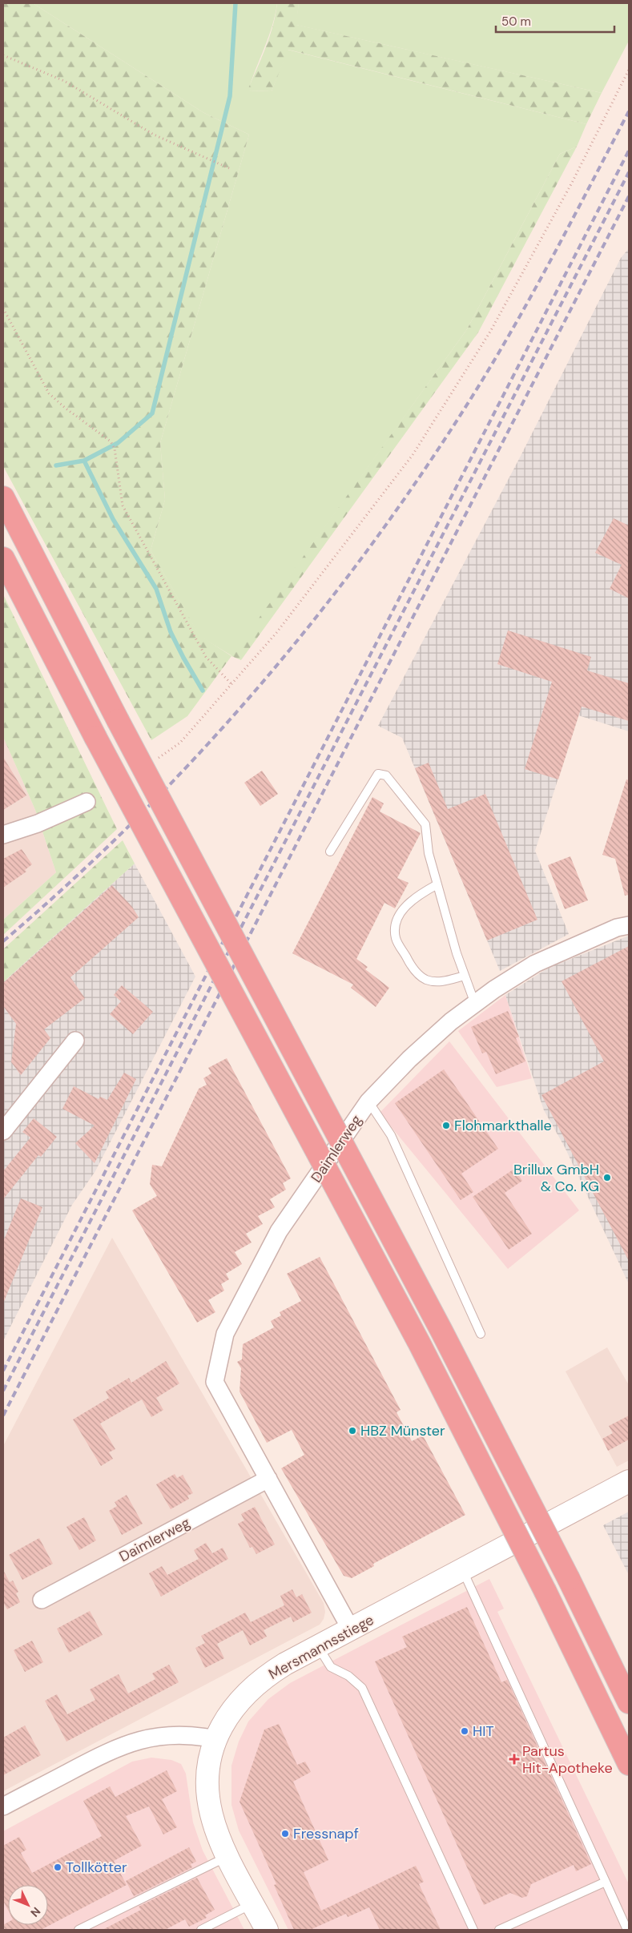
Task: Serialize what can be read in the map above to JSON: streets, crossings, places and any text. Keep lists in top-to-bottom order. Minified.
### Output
{"streets":{"street":["Daimlerweg","Mersmannsstiege"]},"crossings":[["Daimlerweg","Mersmannsstiege"]],"places":{"other":["Flohmarkthalle","Brillux GmbH & Co. KG","HBZ Münster","HIT","Fressnapf","Tollkötter"],"health":["Partus Hit-Apotheke"]},"scale_bar":"50 m","north":"bottom right"}
